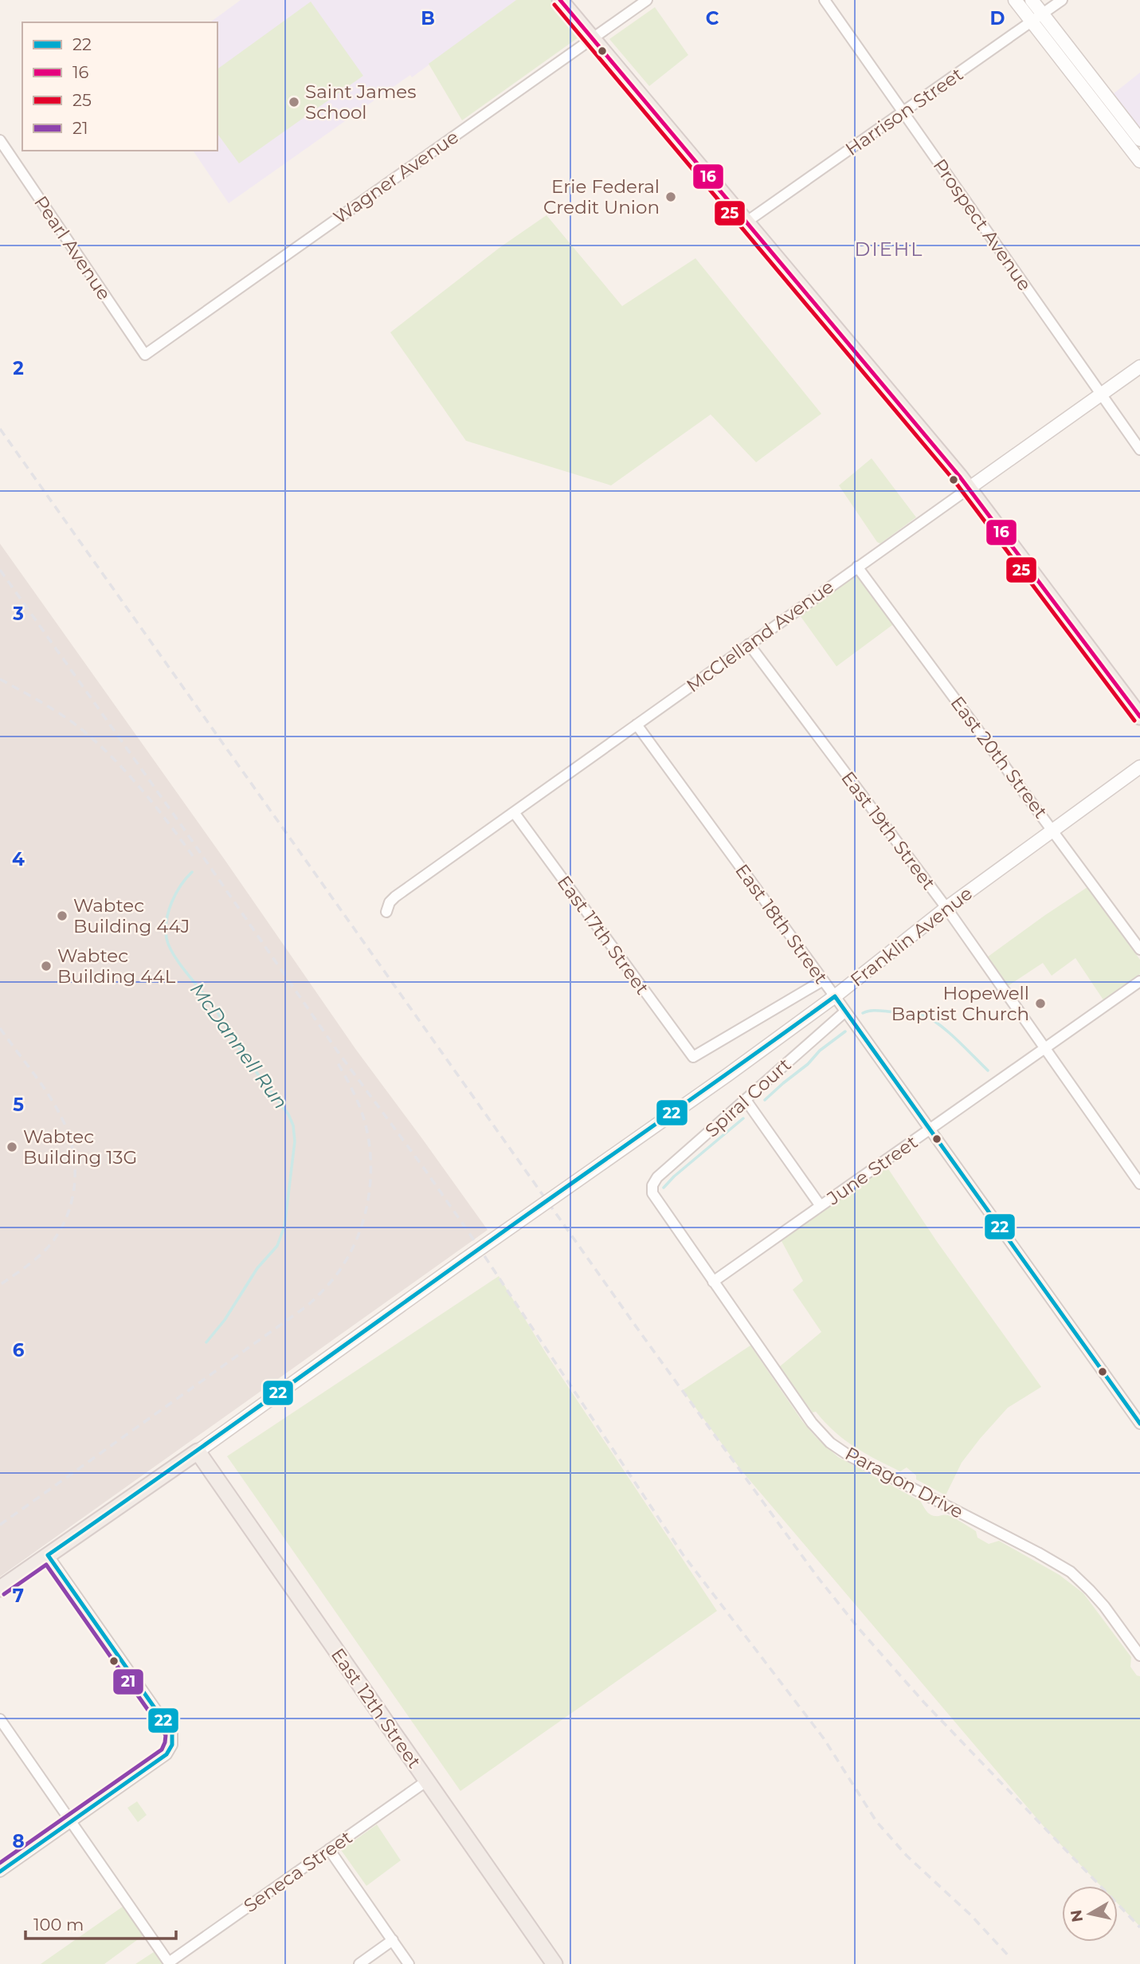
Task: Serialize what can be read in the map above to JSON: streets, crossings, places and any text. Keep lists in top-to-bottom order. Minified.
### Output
{"streets":{"main road":["Franklin Avenue","East 12th Street"],"street":["Harrison Street","Wagner Avenue","Prospect Avenue","Pearl Avenue","McClelland Avenue","East 20th Street","East 19th Street","East 18th Street","East 17th Street","Spiral Court","June Street","Paragon Drive","Seneca Street"]},"crossings":[["Harrison Street","Prospect Avenue"],["Wagner Avenue","Pearl Avenue"],["Prospect Avenue","McClelland Avenue"],["McClelland Avenue","East 20th Street"],["McClelland Avenue","East 19th Street"],["McClelland Avenue","East 18th Street"],["McClelland Avenue","East 17th Street"],["East 20th Street","Franklin Avenue"],["East 19th Street","Franklin Avenue"],["East 19th Street","June Street"],["East 18th Street","East 17th Street"],["East 18th Street","Franklin Avenue"],["East 18th Street","Spiral Court"],["East 18th Street","June Street"],["Franklin Avenue","East 12th Street"],["Spiral Court","Paragon Drive"],["June Street","Paragon Drive"],["East 12th Street","Seneca Street"]],"districts":["DIEHL"],"water":["McDannell Run"],"places":["Saint James School","Erie Federal Credit Union","Wabtec Building 44J","Wabtec Building 44L","Hopewell Baptist Church","Wabtec Building 13G"],"lines":["transit line 16","transit line 25","transit line 22","transit line 21"],"legend":["22","16","25","21"],"scale_bar":"100 m","north":"left","grid":{"columns":["B","C","D"],"rows":["2","3","4","5","6","7","8"]}}
